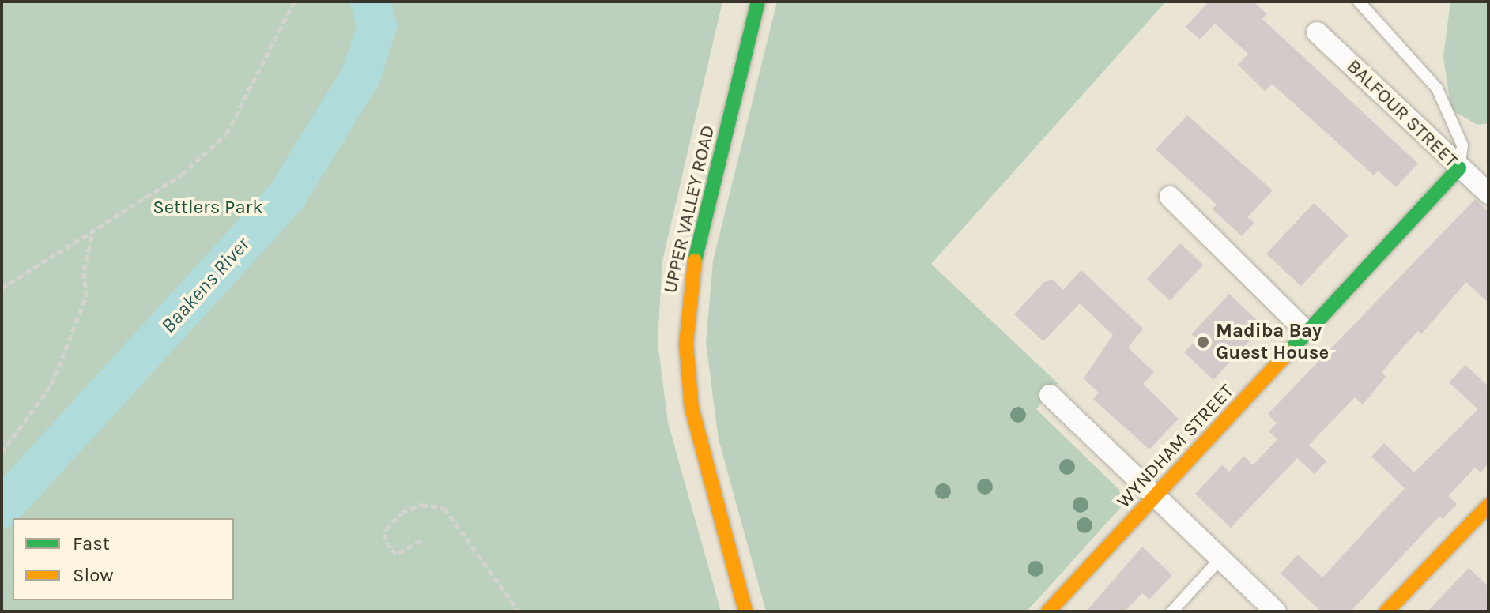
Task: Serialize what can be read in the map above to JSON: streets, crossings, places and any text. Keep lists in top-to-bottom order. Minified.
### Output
{"streets":{"street":["BALFOUR STREET","UPPER VALLEY ROAD","WYNDHAM STREET"]},"crossings":[["BALFOUR STREET","WYNDHAM STREET"]],"water":["Baakens River"],"parks":["Settlers Park"],"places":["Madiba Bay Guest House"],"legend":["Fast","Slow"]}
